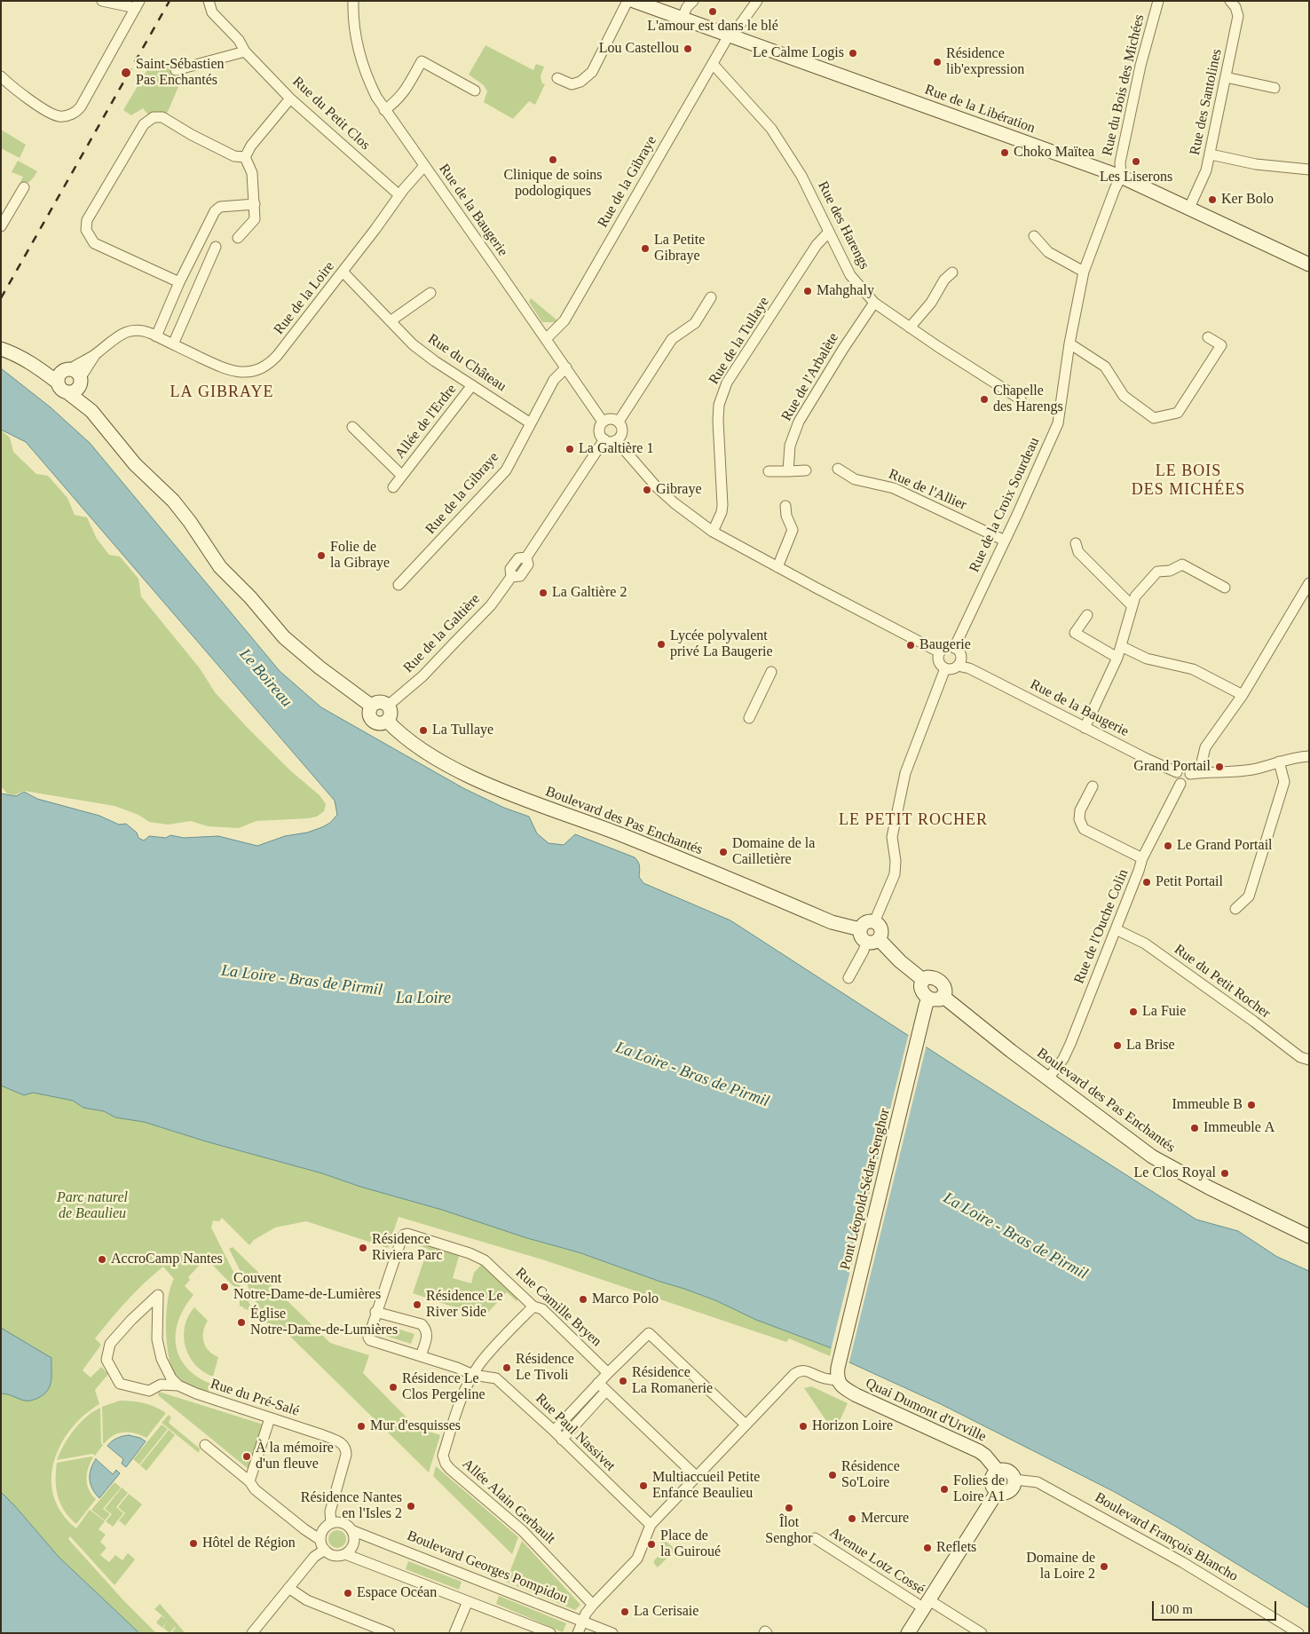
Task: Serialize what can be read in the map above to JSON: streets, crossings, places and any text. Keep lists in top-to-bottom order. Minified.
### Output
{"streets":{"main road":["Rue de la Libération","Boulevard des Pas Enchantés","Pont Léopold-Sédar-Senghor","Quai Dumont d'Urville"],"street":["Rue du Bois des Michées","Rue des Santolines","Rue du Petit Clos","Rue de la Gibraye","Rue de la Baugerie","Rue des Harengs","Rue de la Loire","Rue de la Tullaye","Rue du Château","Rue de l'Arbalète","Allée de l'Erdre","Rue de l'Allier","Rue de la Croix Sourdeau","Rue de la Galtière","Rue de l'Ouche Colin","Rue du Petit Rocher","Rue Camille Bryen","Rue du Pré-Salé","Rue Paul Nassivet","Allée Alain Gerbault","Boulevard François Blancho","Avenue Lotz Cossé","Boulevard Georges Pompidou"]},"crossings":[["Rue du Bois des Michées","Rue de la Libération"],["Rue du Bois des Michées","Rue de la Croix Sourdeau"],["Rue des Santolines","Rue de la Libération"],["Rue de la Libération","Rue de la Gibraye"],["Rue de la Libération","Rue de la Croix Sourdeau"],["Rue du Petit Clos","Rue de la Loire"],["Rue de la Gibraye","Rue de la Baugerie"],["Rue de la Gibraye","Rue des Harengs"],["Rue de la Gibraye","Rue du Château"],["Rue de la Baugerie","Rue de la Loire"],["Rue de la Baugerie","Rue de la Croix Sourdeau"],["Rue de la Baugerie","Rue de la Galtière"],["Rue de la Baugerie","Rue de l'Ouche Colin"],["Rue des Harengs","Rue de la Tullaye"],["Rue des Harengs","Rue de l'Arbalète"],["Rue de la Loire","Rue du Château"],["Rue du Château","Allée de l'Erdre"],["Rue de l'Allier","Rue de la Croix Sourdeau"],["Rue de la Galtière","Boulevard des Pas Enchantés"],["Boulevard des Pas Enchantés","Rue de l'Ouche Colin"],["Boulevard des Pas Enchantés","Pont Léopold-Sédar-Senghor"],["Rue de l'Ouche Colin","Rue du Petit Rocher"],["Pont Léopold-Sédar-Senghor","Quai Dumont d'Urville"],["Rue Camille Bryen","Rue Paul Nassivet"],["Rue Camille Bryen","Allée Alain Gerbault"],["Rue du Pré-Salé","Boulevard Georges Pompidou"],["Quai Dumont d'Urville","Boulevard François Blancho"],["Rue Paul Nassivet","Allée Alain Gerbault"]],"districts":["LA GIBRAYE","LE BOIS DES MICHÉES","LE PETIT ROCHER"],"water":["Le Boireau","La Loire - Bras de Pirmil","La Loire"],"parks":["Parc naturel de Beaulieu"],"places":["L'amour est dans le blé","Lou Castellou","Le Calme Logis","Résidence lib'expression","Saint-Sébastien Pas Enchantés","Choko Maïtea","Clinique de soins podologiques","Les Liserons","Ker Bolo","La Petite Gibraye","Mahghaly","Chapelle des Harengs","La Galtière 1","Gibraye","Folie de la Gibraye","La Galtière 2","Lycée polyvalent privé La Baugerie","Baugerie","La Tullaye","Grand Portail","Le Grand Portail","Domaine de la Cailletière","Petit Portail","La Fuie","La Brise","Immeuble B","Immeuble A","Le Clos Royal","Résidence Riviera Parc","AccroCamp Nantes","Couvent Notre-Dame-de-Lumières","Marco Polo","Résidence Le River Side","Église Notre-Dame-de-Lumières","Résidence Le Tivoli","Résidence La Romanerie","Résidence Le Clos Pergeline","Mur d'esquisses","Horizon Loire","À la mémoire d'un fleuve","Résidence So'Loire","Multiaccueil Petite Enfance Beaulieu","Folies de Loire A1","Résidence Nantes en l'Isles 2","Îlot Senghor","Mercure","Hôtel de Région","Place de la Guiroué","Reflets","Domaine de la Loire 2","Espace Océan","La Cerisaie"],"scale_bar":"100 m"}
